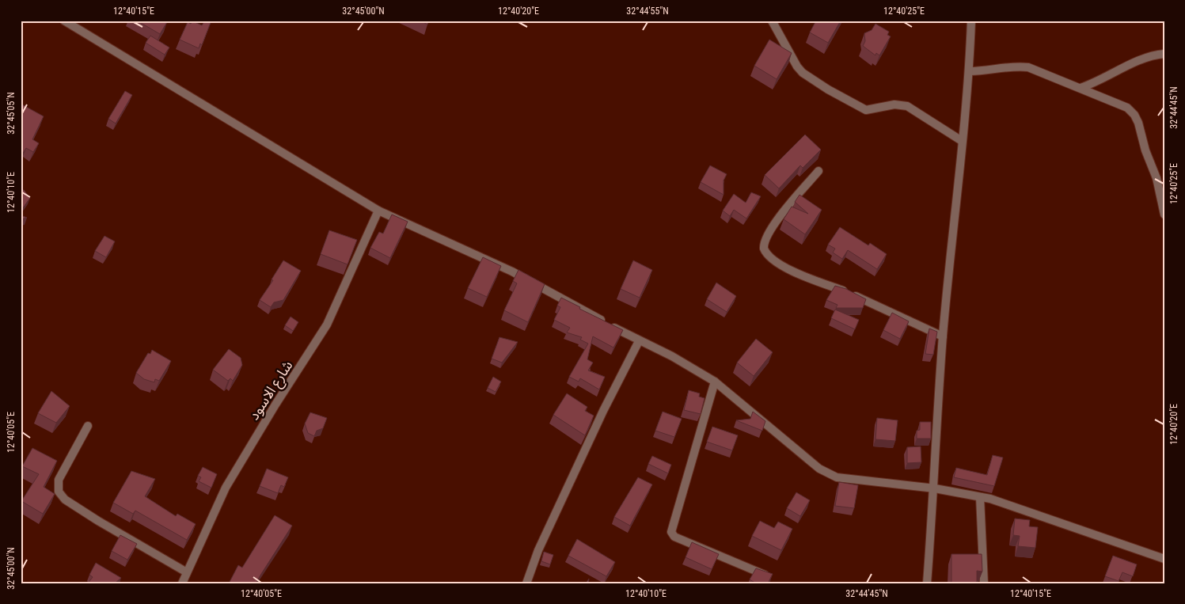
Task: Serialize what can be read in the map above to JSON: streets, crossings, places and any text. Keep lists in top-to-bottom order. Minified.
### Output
{"streets":{"street":["شارع الاسود"]},"coordinates":["12°40'15\"E","32°45'00\"N","12°40'20\"E","32°44'55\"N","12°40'25\"E","32°44'45\"N","32°45'05\"N","12°40'10\"E","12°40'05\"E"]}
